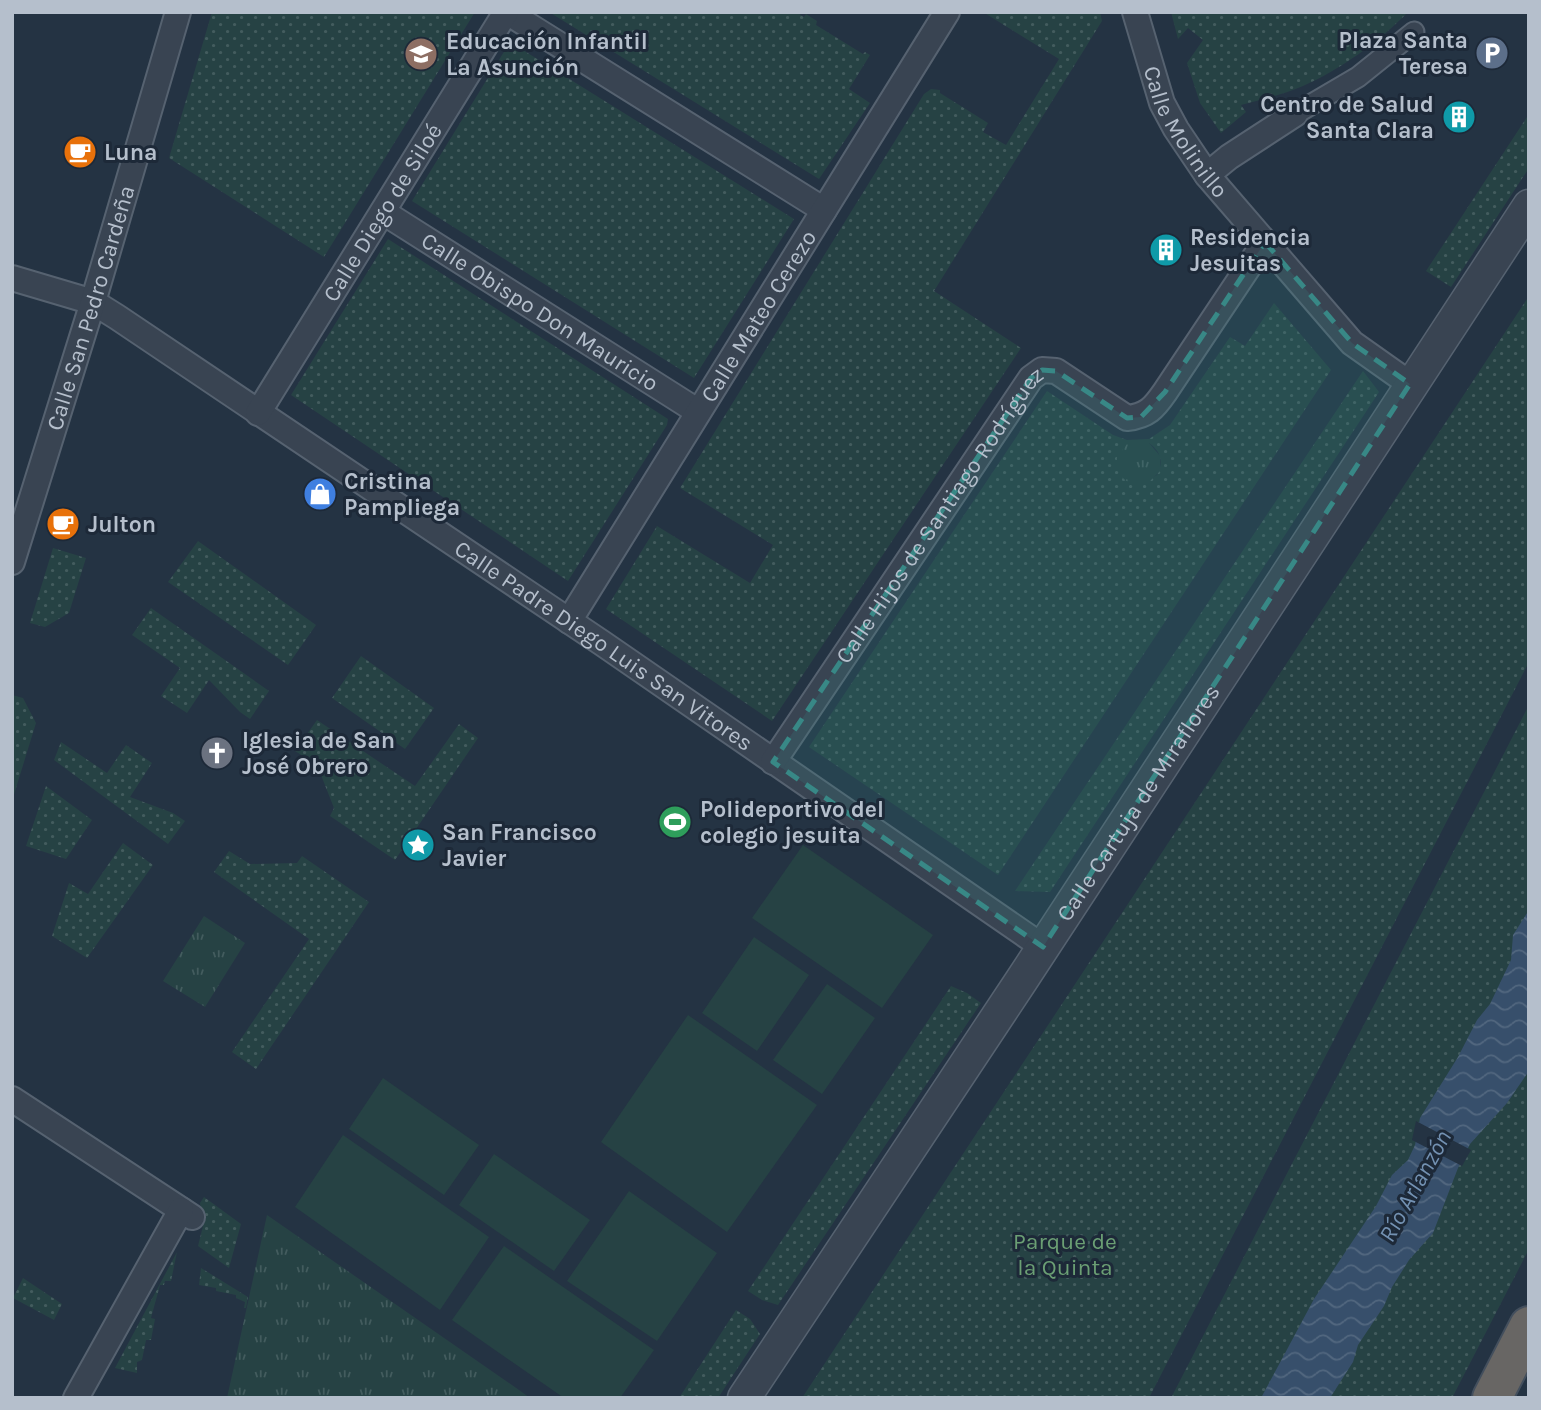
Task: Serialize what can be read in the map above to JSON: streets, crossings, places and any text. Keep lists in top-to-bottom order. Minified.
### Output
{"streets":{"street":["Calle Molinillo","Calle Diego de Siloé","Calle San Pedro Cardeña","Calle Obispo Don Mauricio","Calle Mateo Cerezo","Calle Hijos de Santiago Rodríguez","Calle Padre Diego Luis San Vitores","Calle Cartuja de Miraflores"]},"crossings":[["Calle Molinillo","Calle Hijos de Santiago Rodríguez"],["Calle Molinillo","Calle Cartuja de Miraflores"],["Calle Diego de Siloé","Calle Obispo Don Mauricio"],["Calle Diego de Siloé","Calle Padre Diego Luis San Vitores"],["Calle San Pedro Cardeña","Calle Padre Diego Luis San Vitores"],["Calle Obispo Don Mauricio","Calle Mateo Cerezo"],["Calle Mateo Cerezo","Calle Padre Diego Luis San Vitores"],["Calle Hijos de Santiago Rodríguez","Calle Padre Diego Luis San Vitores"],["Calle Padre Diego Luis San Vitores","Calle Cartuja de Miraflores"]],"water":["Río Arlanzón"],"parks":["Parque de la Quinta"],"places":{"parking":["Plaza Santa Teresa"],"school or university":["Educación Infantil La Asunción"],"building":["Centro de Salud Santa Clara","Residencia Jesuitas"],"cafe":["Luna","Julton"],"shop":["Cristina Pampliega"],"church":["Iglesia de San José Obrero"],"sports":["Polideportivo del colegio jesuita"],"place":["San Francisco Javier"]}}
